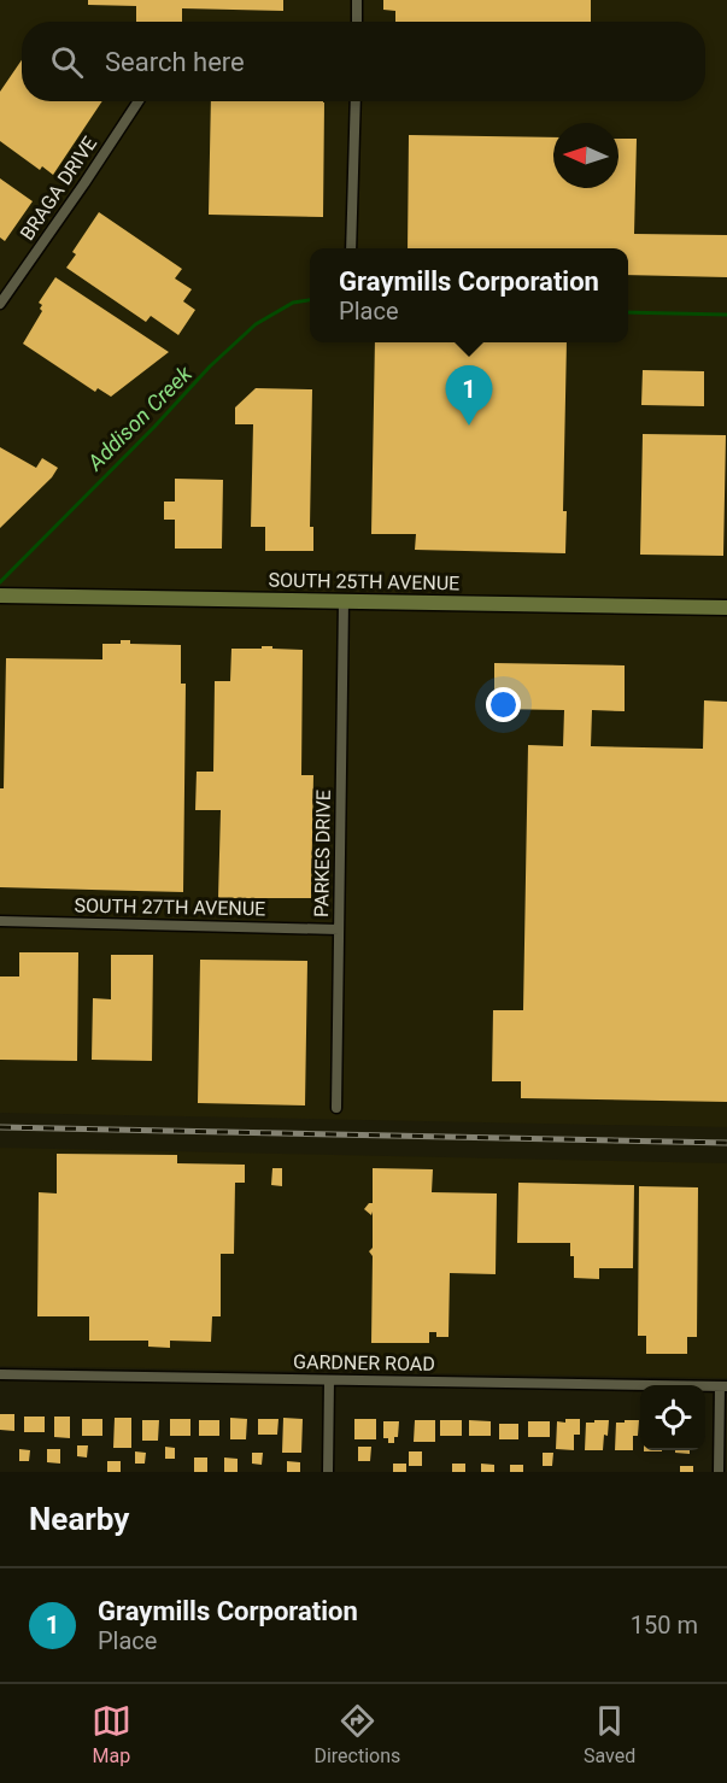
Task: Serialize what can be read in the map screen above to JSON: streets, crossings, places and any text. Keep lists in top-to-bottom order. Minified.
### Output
{"streets":{"main road":["SOUTH 25TH AVENUE"],"street":["BRAGA DRIVE","PARKES DRIVE","SOUTH 27TH AVENUE","GARDNER ROAD"]},"crossings":[["SOUTH 25TH AVENUE","PARKES DRIVE"],["PARKES DRIVE","SOUTH 27TH AVENUE"]],"water":["Addison Creek"],"north":"left","page":{"search":"Search here","popup":["Graymills Corporation","Place"],"pins":"1","heading":"Nearby","list":[{"mark":"1","name":"Graymills Corporation","note":"Place","value":"150 m"}],"nav":["Map","Directions","Saved"]}}
